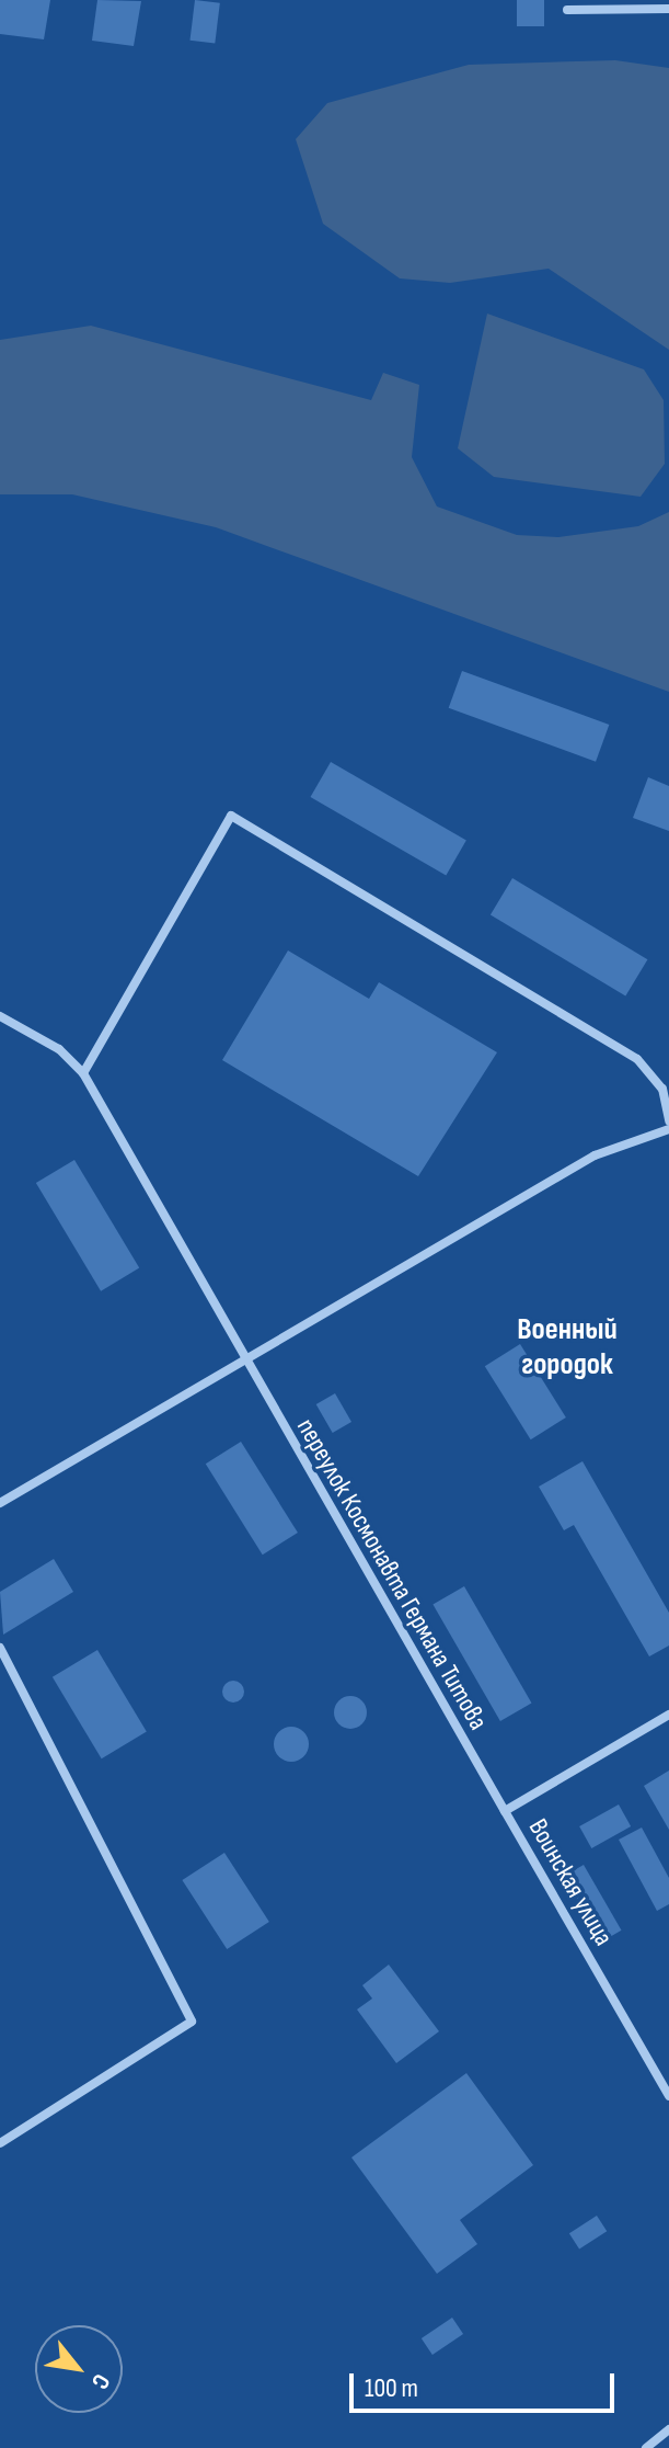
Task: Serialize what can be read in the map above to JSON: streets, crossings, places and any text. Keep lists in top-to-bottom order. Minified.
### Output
{"streets":{"street":["переулок Космонавта Германа Титова","Воинская улица"]},"crossings":[["переулок Космонавта Германа Титова","Воинская улица"]],"districts":["Военный городок"],"scale_bar":"100 m","north":"bottom right"}
